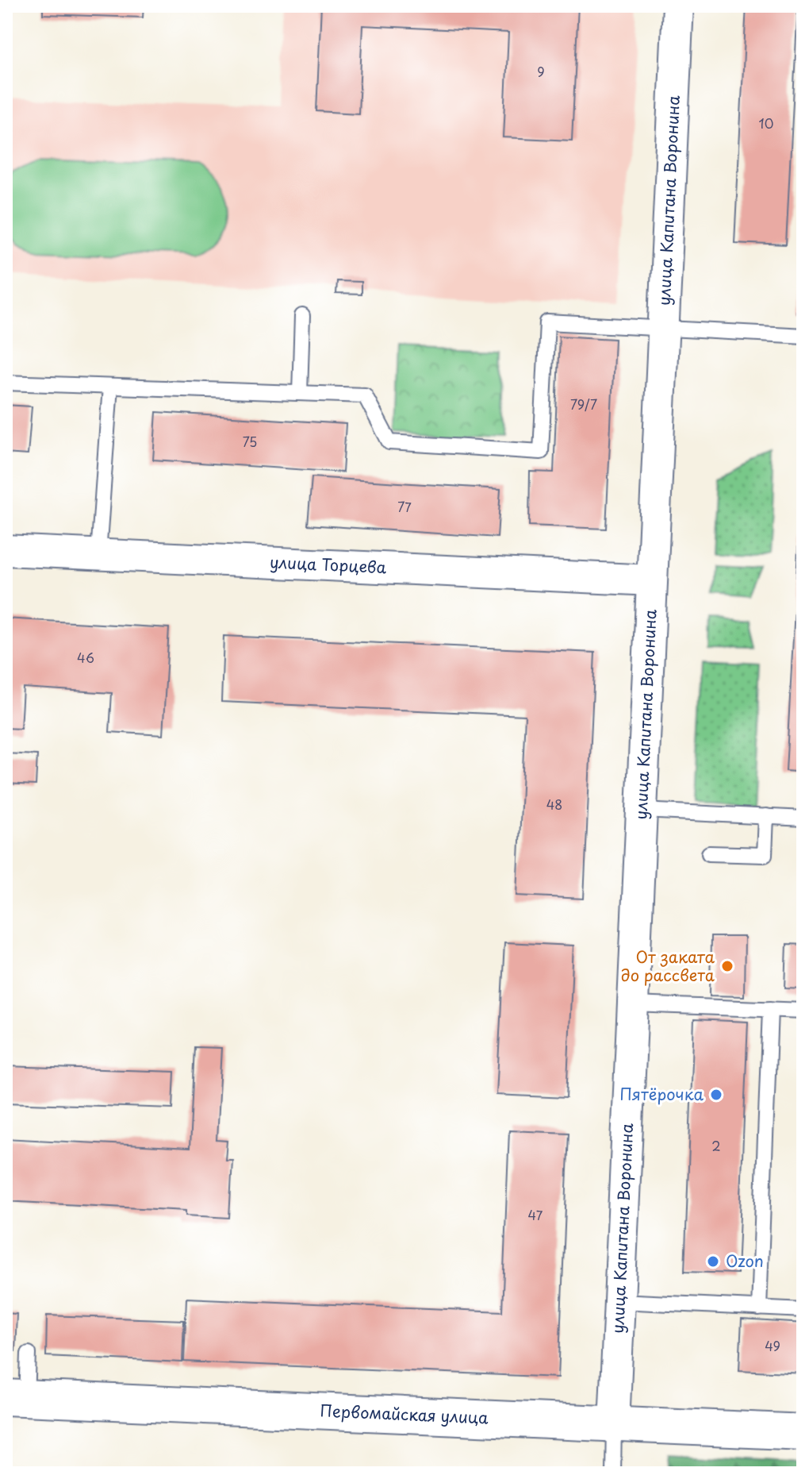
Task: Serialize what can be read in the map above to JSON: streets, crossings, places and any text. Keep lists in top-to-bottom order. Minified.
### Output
{"streets":{"street":["улица Капитана Воронина","улица Торцева","Первомайская улица"]},"crossings":[["улица Капитана Воронина","улица Торцева"],["улица Капитана Воронина","Первомайская улица"]],"places":["От заката до рассвета","Пятёрочка","Ozon"],"house_numbers":["9","10","79/7","75","77","46","48","2","47","49"]}
